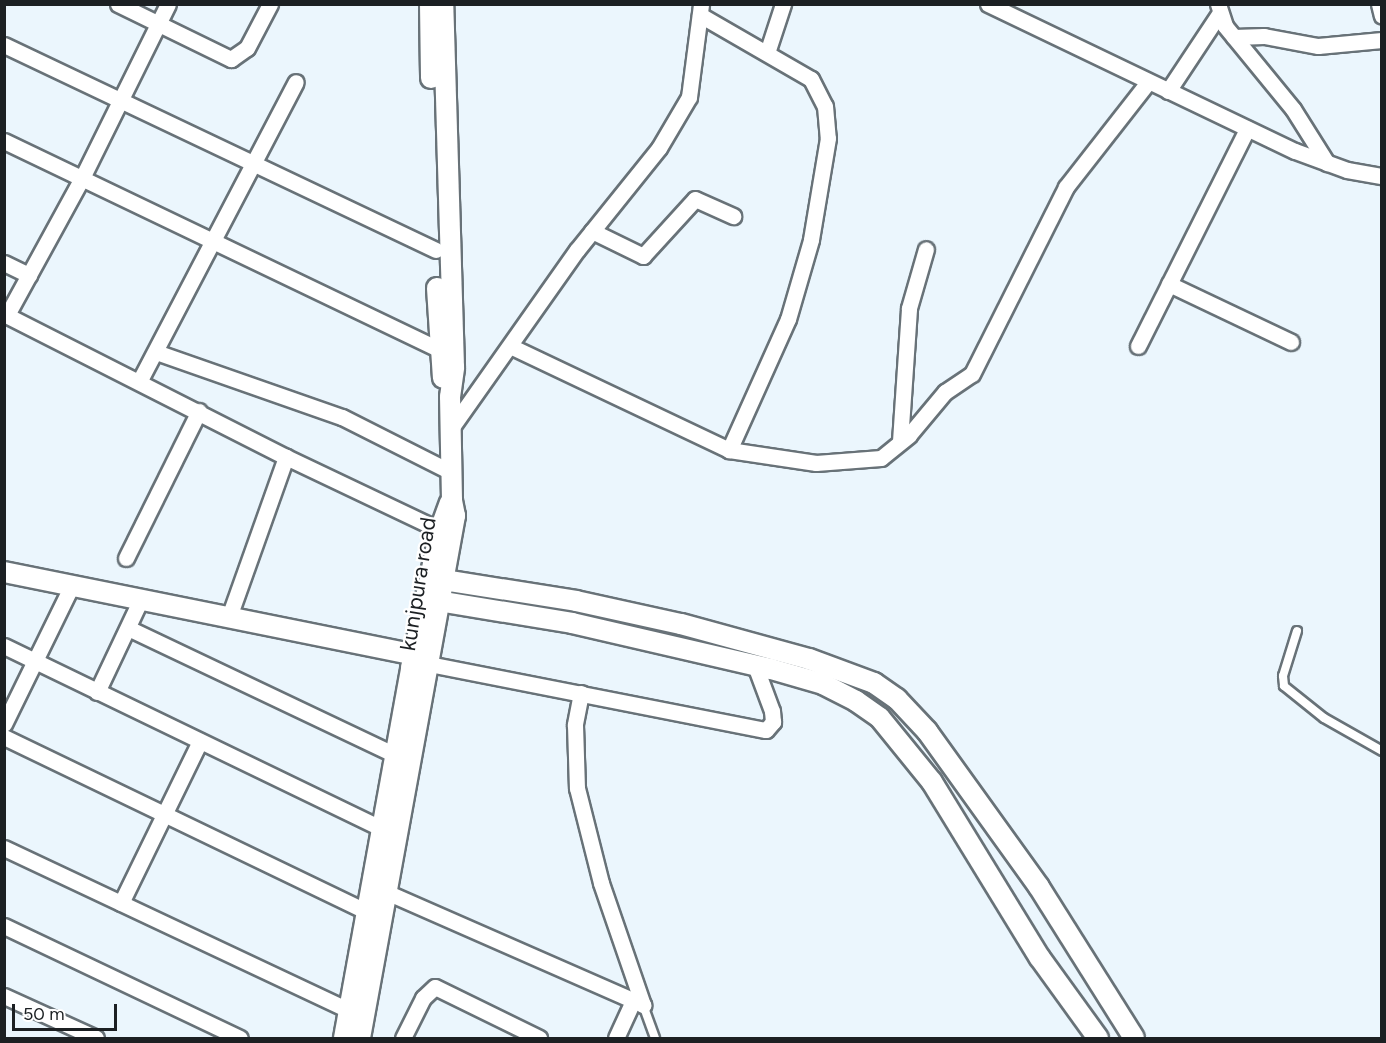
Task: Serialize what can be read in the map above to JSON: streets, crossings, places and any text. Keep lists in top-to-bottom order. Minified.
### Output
{"streets":{"street":["kunjpura road"]},"scale_bar":"50 m"}
